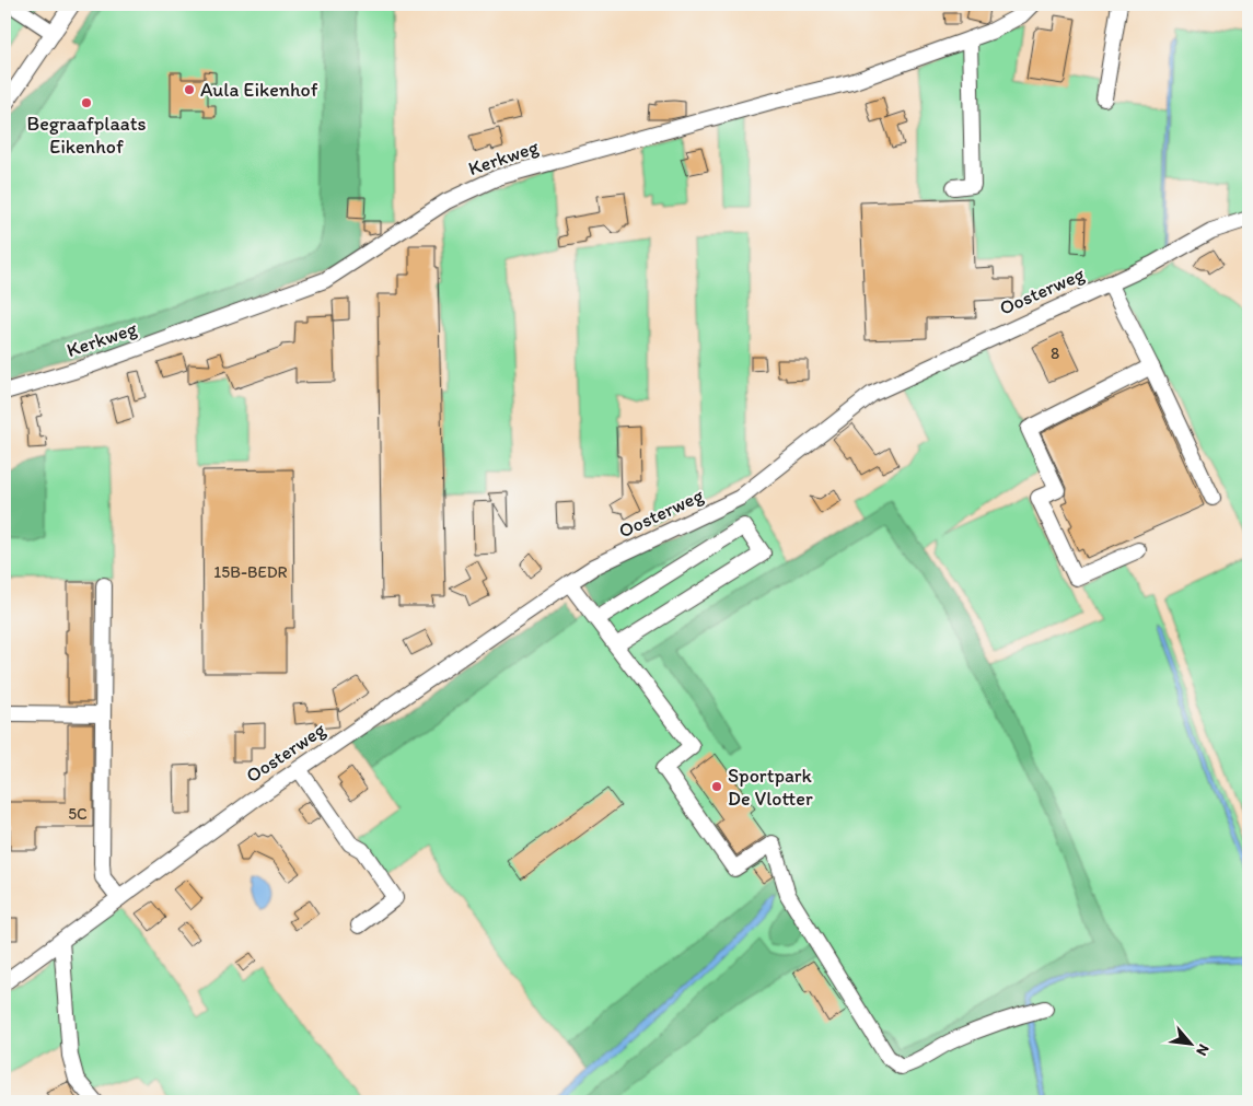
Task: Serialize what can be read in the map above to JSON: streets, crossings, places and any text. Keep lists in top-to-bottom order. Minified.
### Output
{"streets":{"street":["Kerkweg","Oosterweg"]},"places":["Aula Eikenhof","Begraafplaats Eikenhof","Sportpark De Vlotter"],"house_numbers":["8","15B-BEDR","5C"],"north":"bottom right"}
